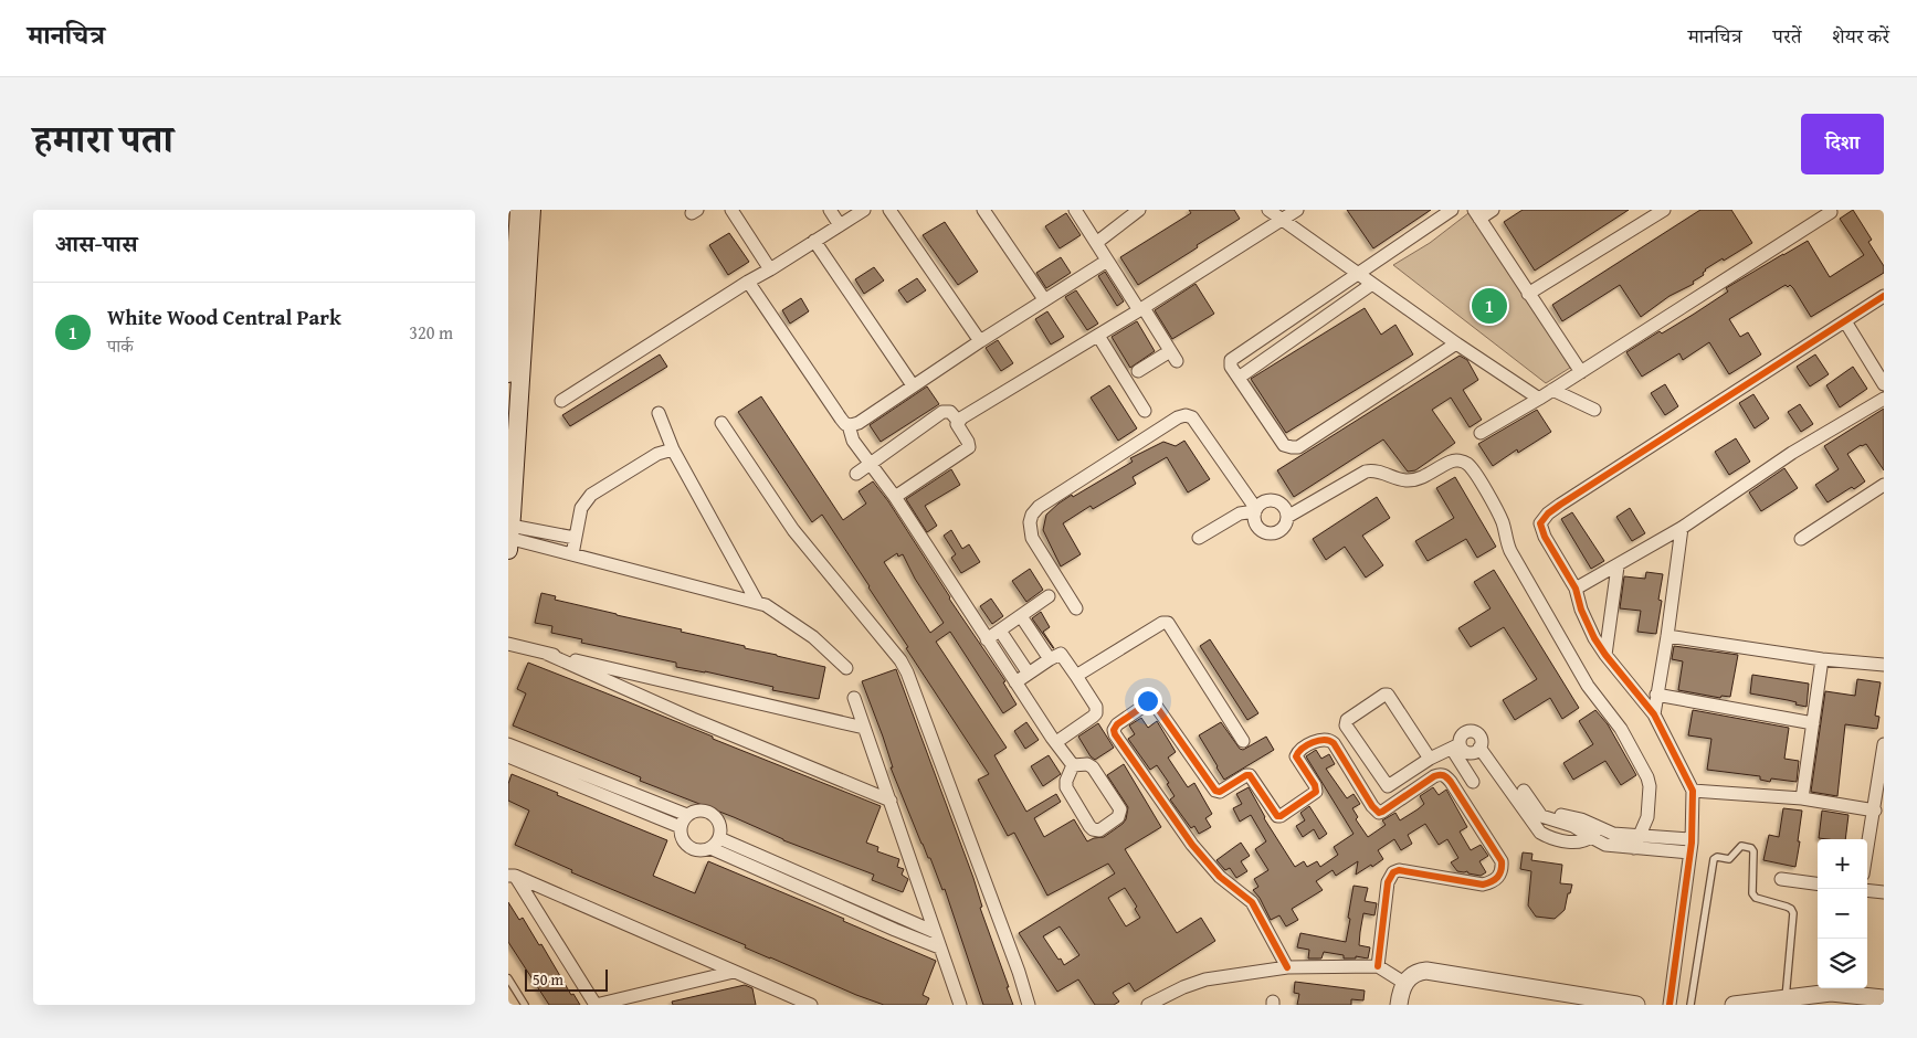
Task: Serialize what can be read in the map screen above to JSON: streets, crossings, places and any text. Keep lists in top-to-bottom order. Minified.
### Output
{"scale_bar":"50 m","page":{"header":"मानचित्र","nav":["मानचित्र","परतें","शेयर करें"],"title":"हमारा पता","buttons":"दिशा","heading":"आस-पास","list":[{"mark":"1","name":"White Wood Central Park","note":"पार्क","value":"320 m"}],"pins":"1","map_buttons":["+","−"],"scale":"50 m"}}
